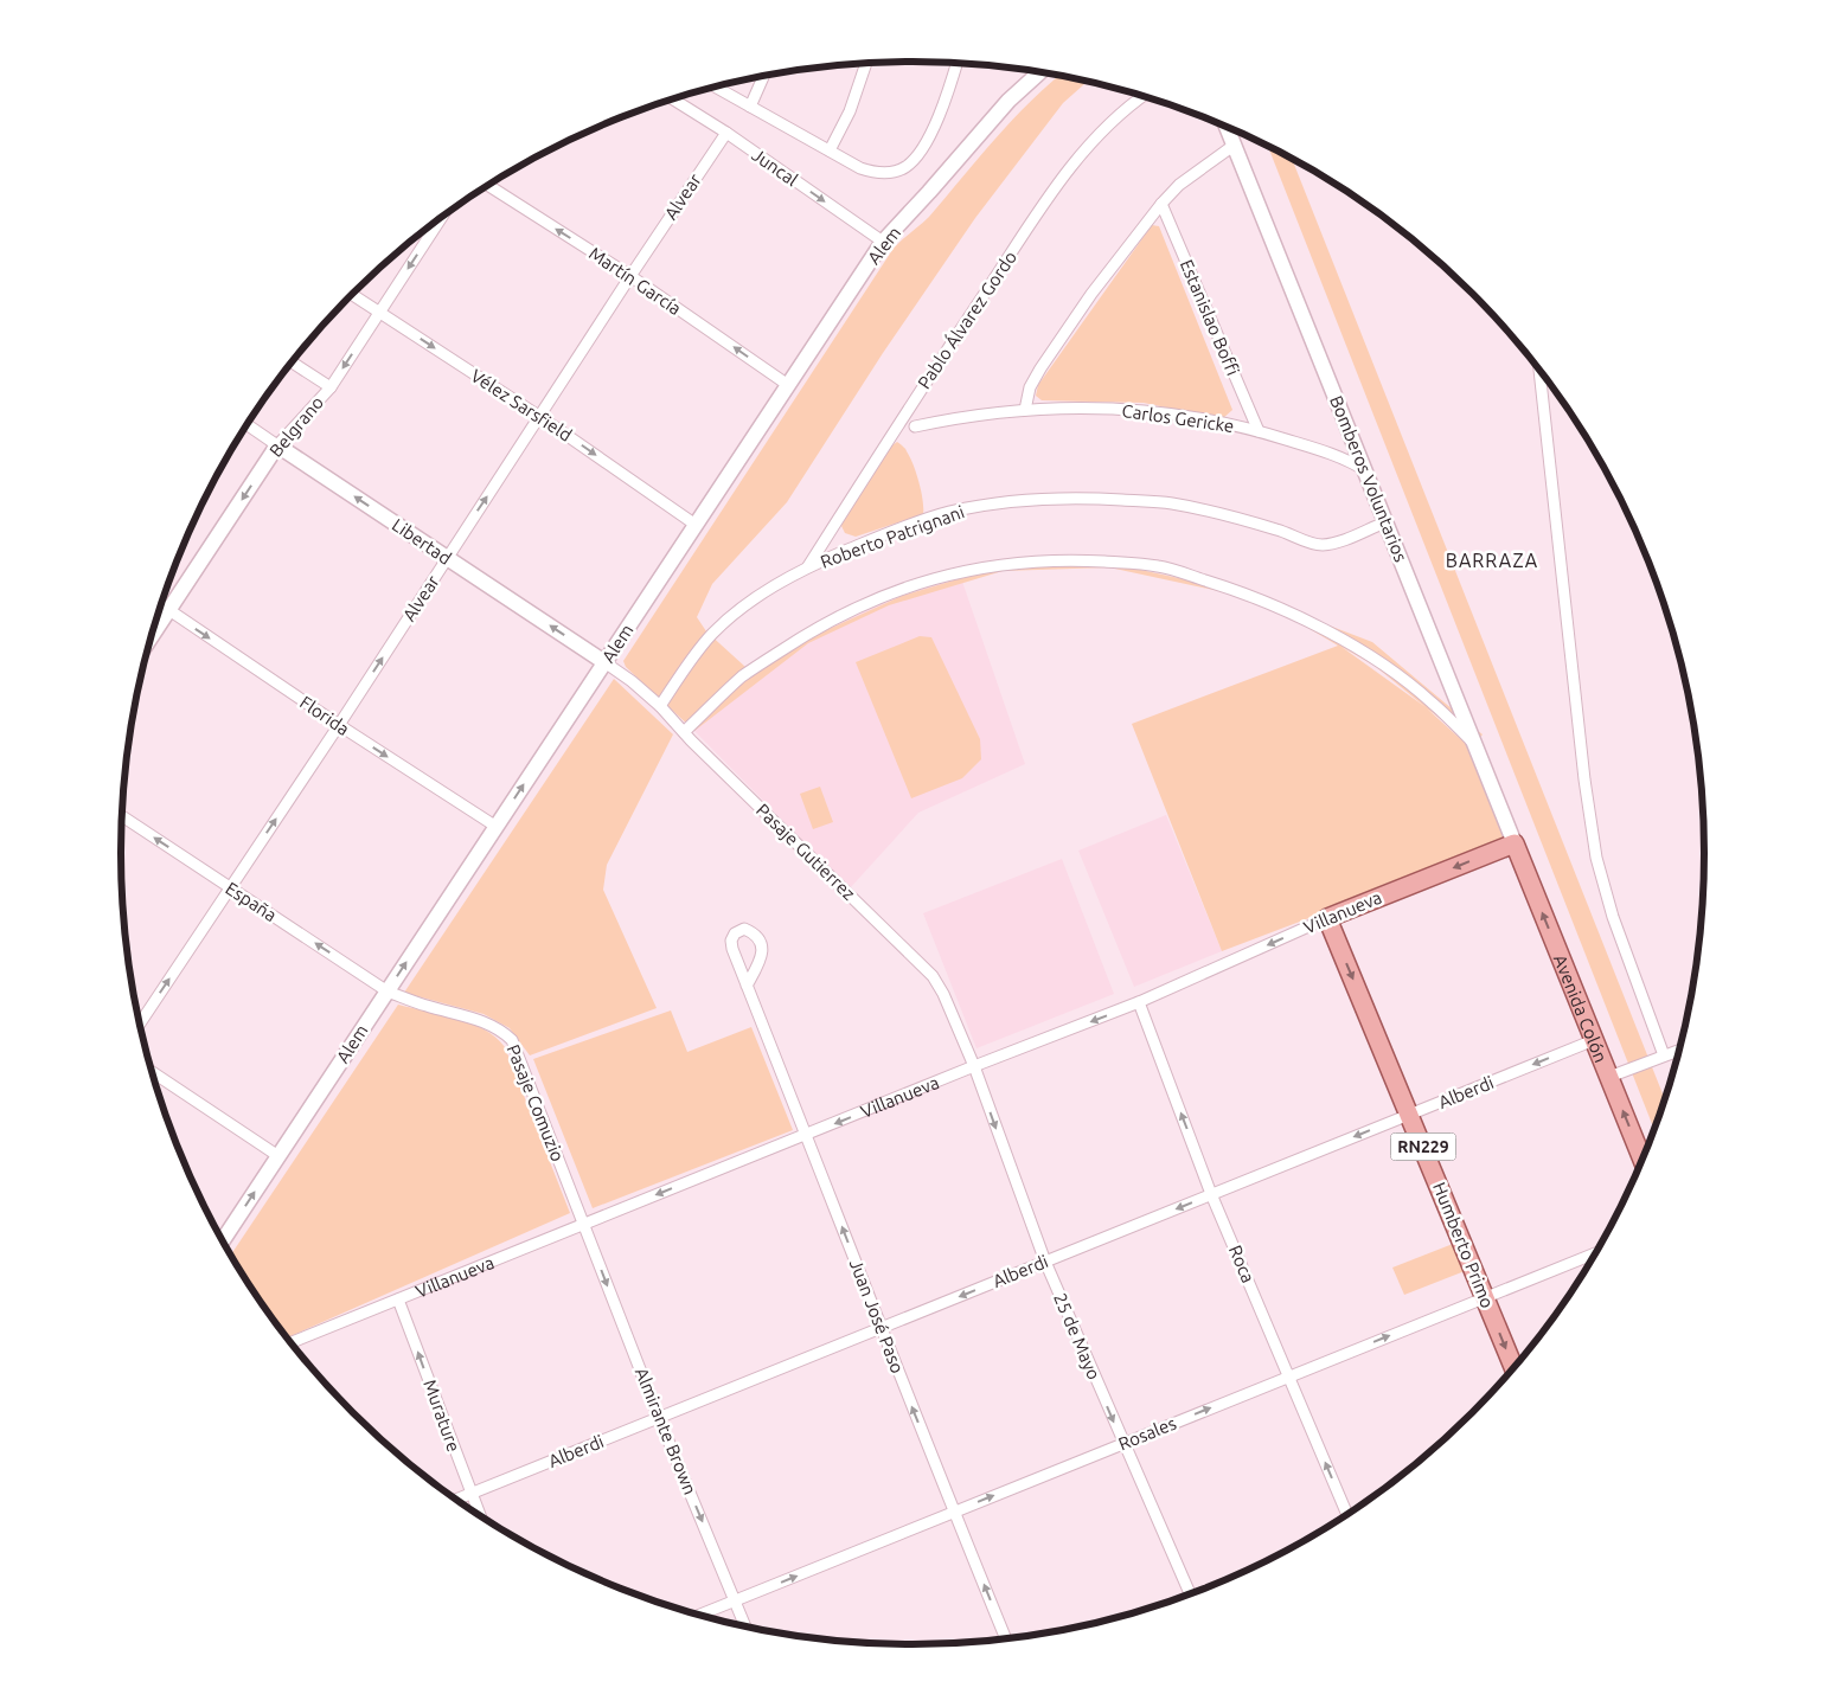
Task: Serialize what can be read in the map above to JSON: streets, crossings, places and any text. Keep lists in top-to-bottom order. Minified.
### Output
{"streets":{"main road":["Alem","Belgrano","Bomberos Voluntarios","Libertad","Villanueva","Avenida Colón","RN229","Humberto Primo"],"street":["Juncal","Alvear","Martín García","Estanislao Boffi","Pablo Álvarez Gordo","Vélez Sarsfield","Carlos Gericke","Roberto Patrignani","Florida","Pasaje Gutierrez","España","Alberdi","Pasaje Comuzio","Roca","Juan José Paso","25 de Mayo","Murature","Almirante Brown","Rosales"]},"crossings":[["Juncal","Alvear"],["Juncal","Alem"],["Alvear","Martín García"],["Alvear","Vélez Sarsfield"],["Alvear","Libertad"],["Alvear","Florida"],["Alvear","España"],["Alem","Martín García"],["Alem","Vélez Sarsfield"],["Alem","Libertad"],["Alem","Florida"],["Alem","Pasaje Gutierrez"],["Alem","España"],["Alem","Pasaje Comuzio"],["Estanislao Boffi","Carlos Gericke"],["Pablo Álvarez Gordo","Roberto Patrignani"],["Vélez Sarsfield","Belgrano"],["Carlos Gericke","Bomberos Voluntarios"],["Belgrano","Libertad"],["Belgrano","Florida"],["Bomberos Voluntarios","Roberto Patrignani"],["Bomberos Voluntarios","Villanueva"],["Bomberos Voluntarios","Avenida Colón"],["Roberto Patrignani","Pasaje Gutierrez"],["Libertad","Pasaje Gutierrez"],["Pasaje Gutierrez","Villanueva"],["Pasaje Gutierrez","25 de Mayo"],["España","Pasaje Comuzio"],["Villanueva","Avenida Colón"],["Villanueva","Pasaje Comuzio"],["Villanueva","Humberto Primo"],["Villanueva","Roca"],["Villanueva","Juan José Paso"],["Villanueva","25 de Mayo"],["Villanueva","Murature"],["Villanueva","Almirante Brown"],["Avenida Colón","Alberdi"],["Alberdi","Humberto Primo"],["Alberdi","Roca"],["Alberdi","Juan José Paso"],["Alberdi","25 de Mayo"],["Alberdi","Murature"],["Alberdi","Almirante Brown"],["Pasaje Comuzio","Almirante Brown"],["Humberto Primo","Rosales"],["Roca","Rosales"],["Juan José Paso","Rosales"],["25 de Mayo","Rosales"],["Almirante Brown","Rosales"]],"one_way":["Alvear","Martín García","Vélez Sarsfield","Belgrano","Libertad","Florida","España","Villanueva","Avenida Colón","Alberdi","Humberto Primo","Roca","Juan José Paso","25 de Mayo","Murature","Almirante Brown","Rosales"],"districts":["BARRAZA"]}
